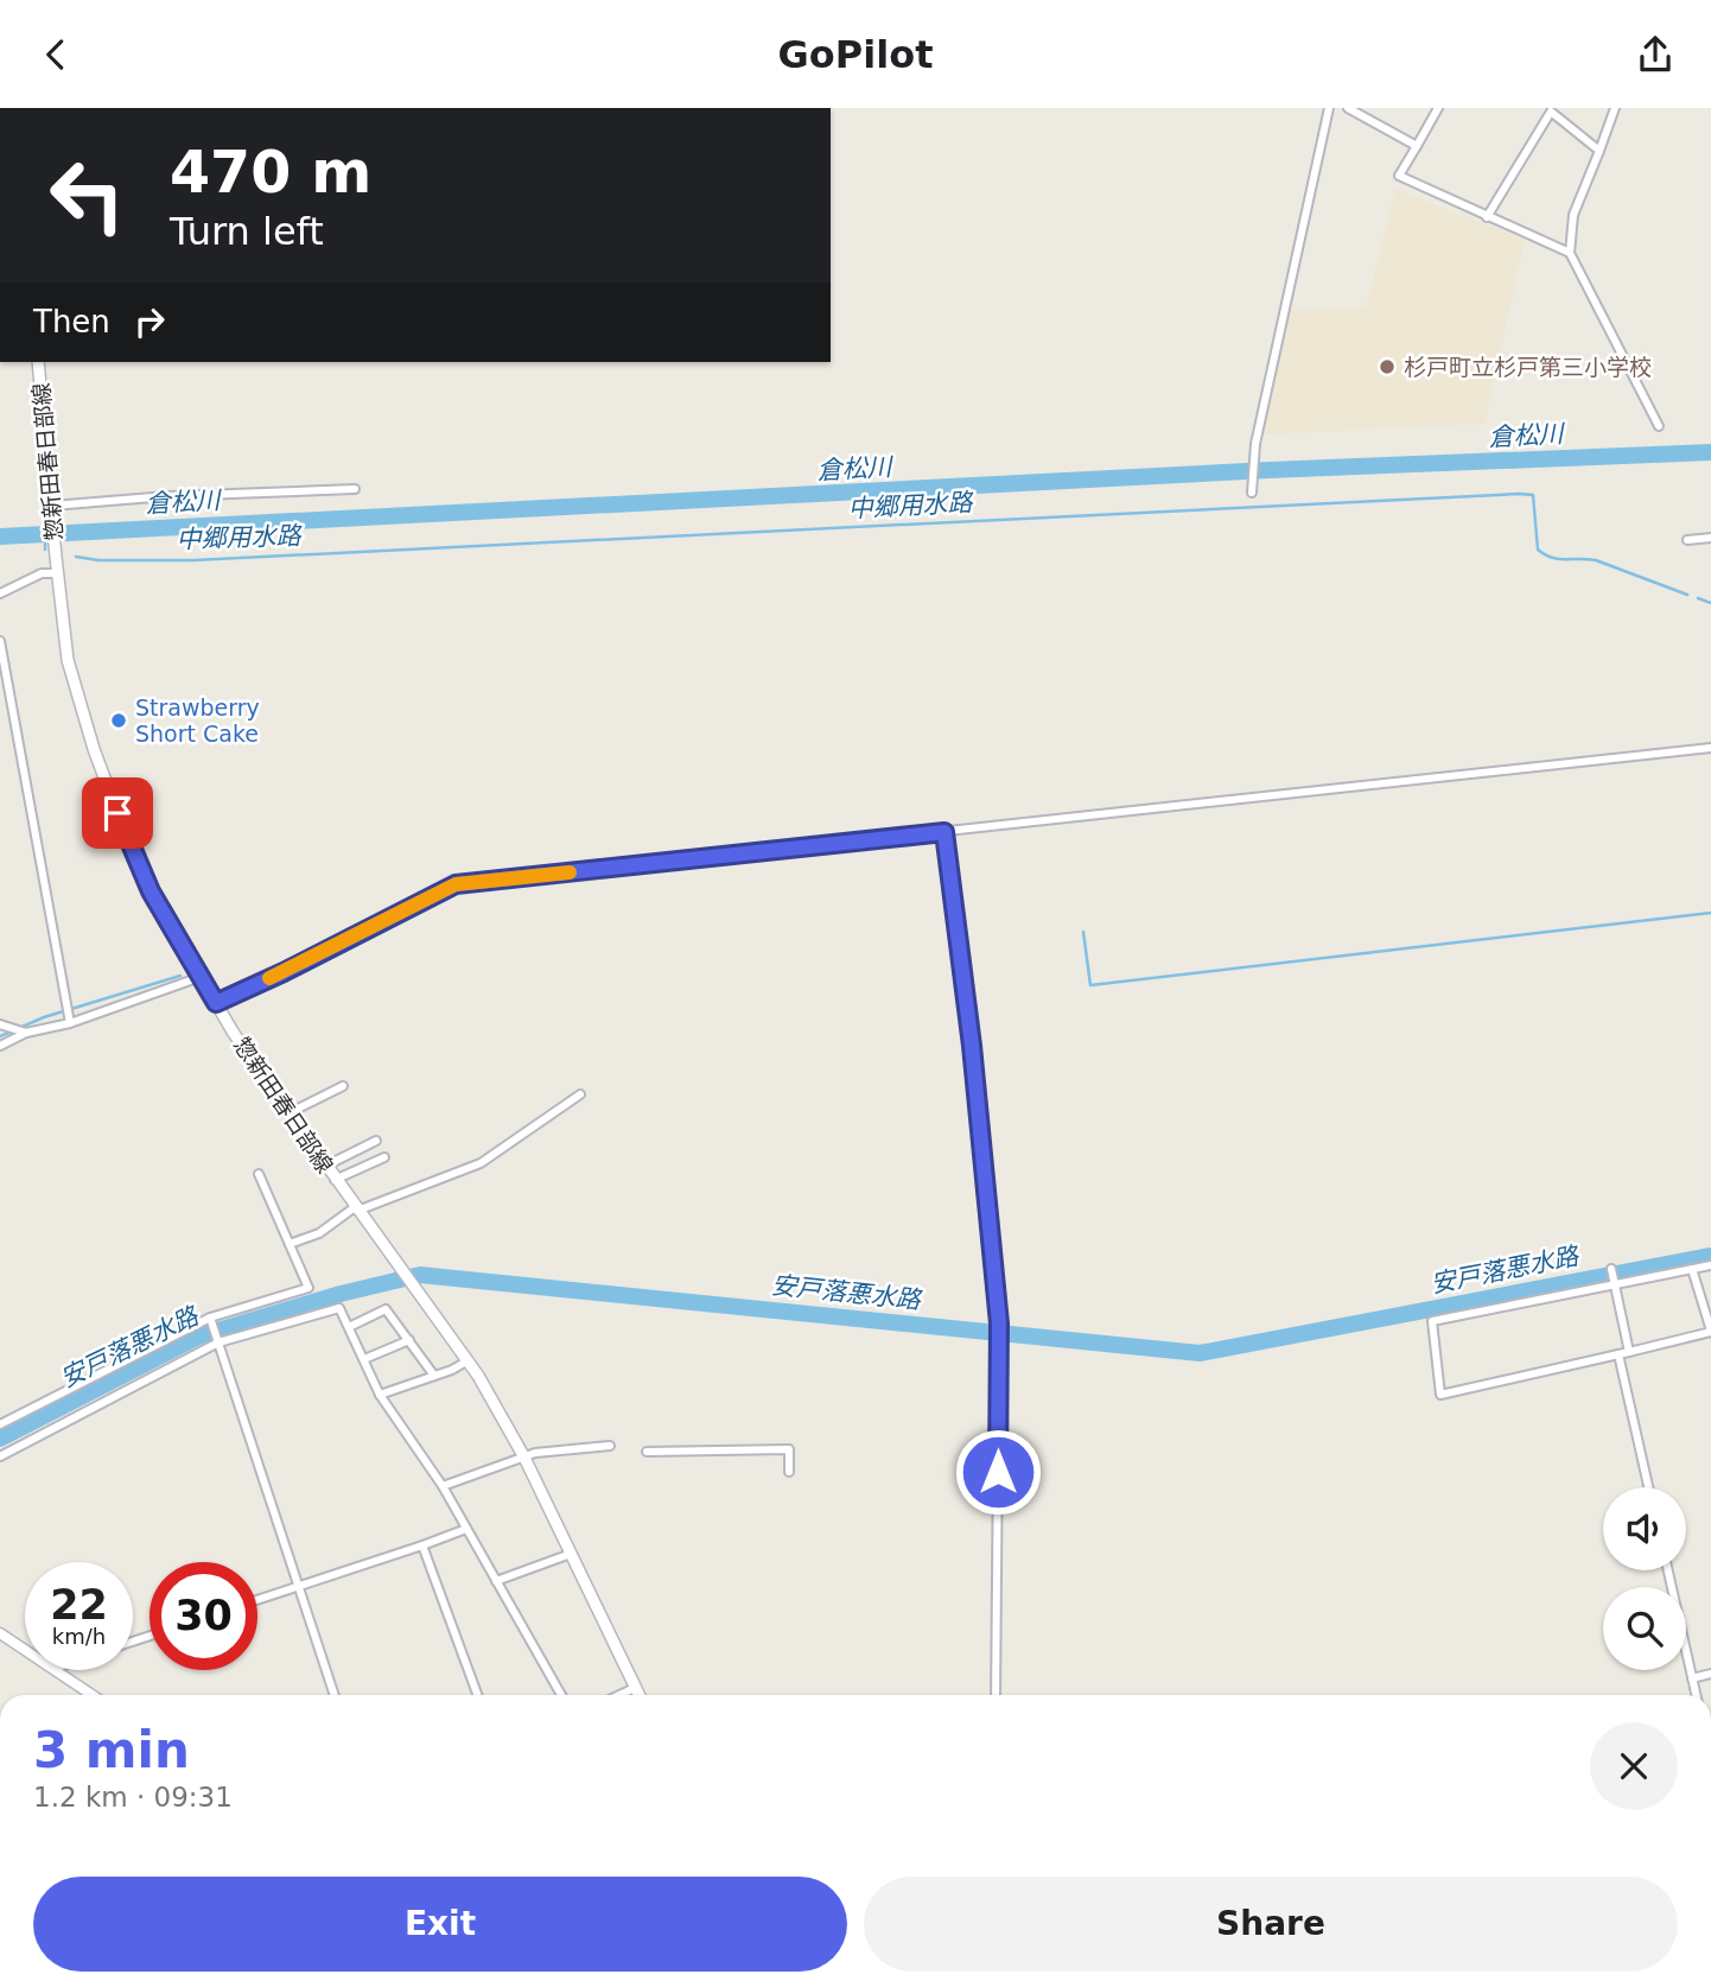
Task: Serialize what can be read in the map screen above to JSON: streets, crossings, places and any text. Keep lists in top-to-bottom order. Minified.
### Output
{"streets":{"main road":["惣新田春日部線"]},"water":["倉松川","中郷用水路","安戸落悪水路"],"places":["杉戸町立杉戸第三小学校","Strawberry Short Cake"],"page":{"header":"GoPilot","turn":["470 m","Turn left"],"then":"Then","speed":"22 km/h","limit":"30","heading":["3 min","1.2 km · 09:31"],"buttons":["Exit","Share"]}}
